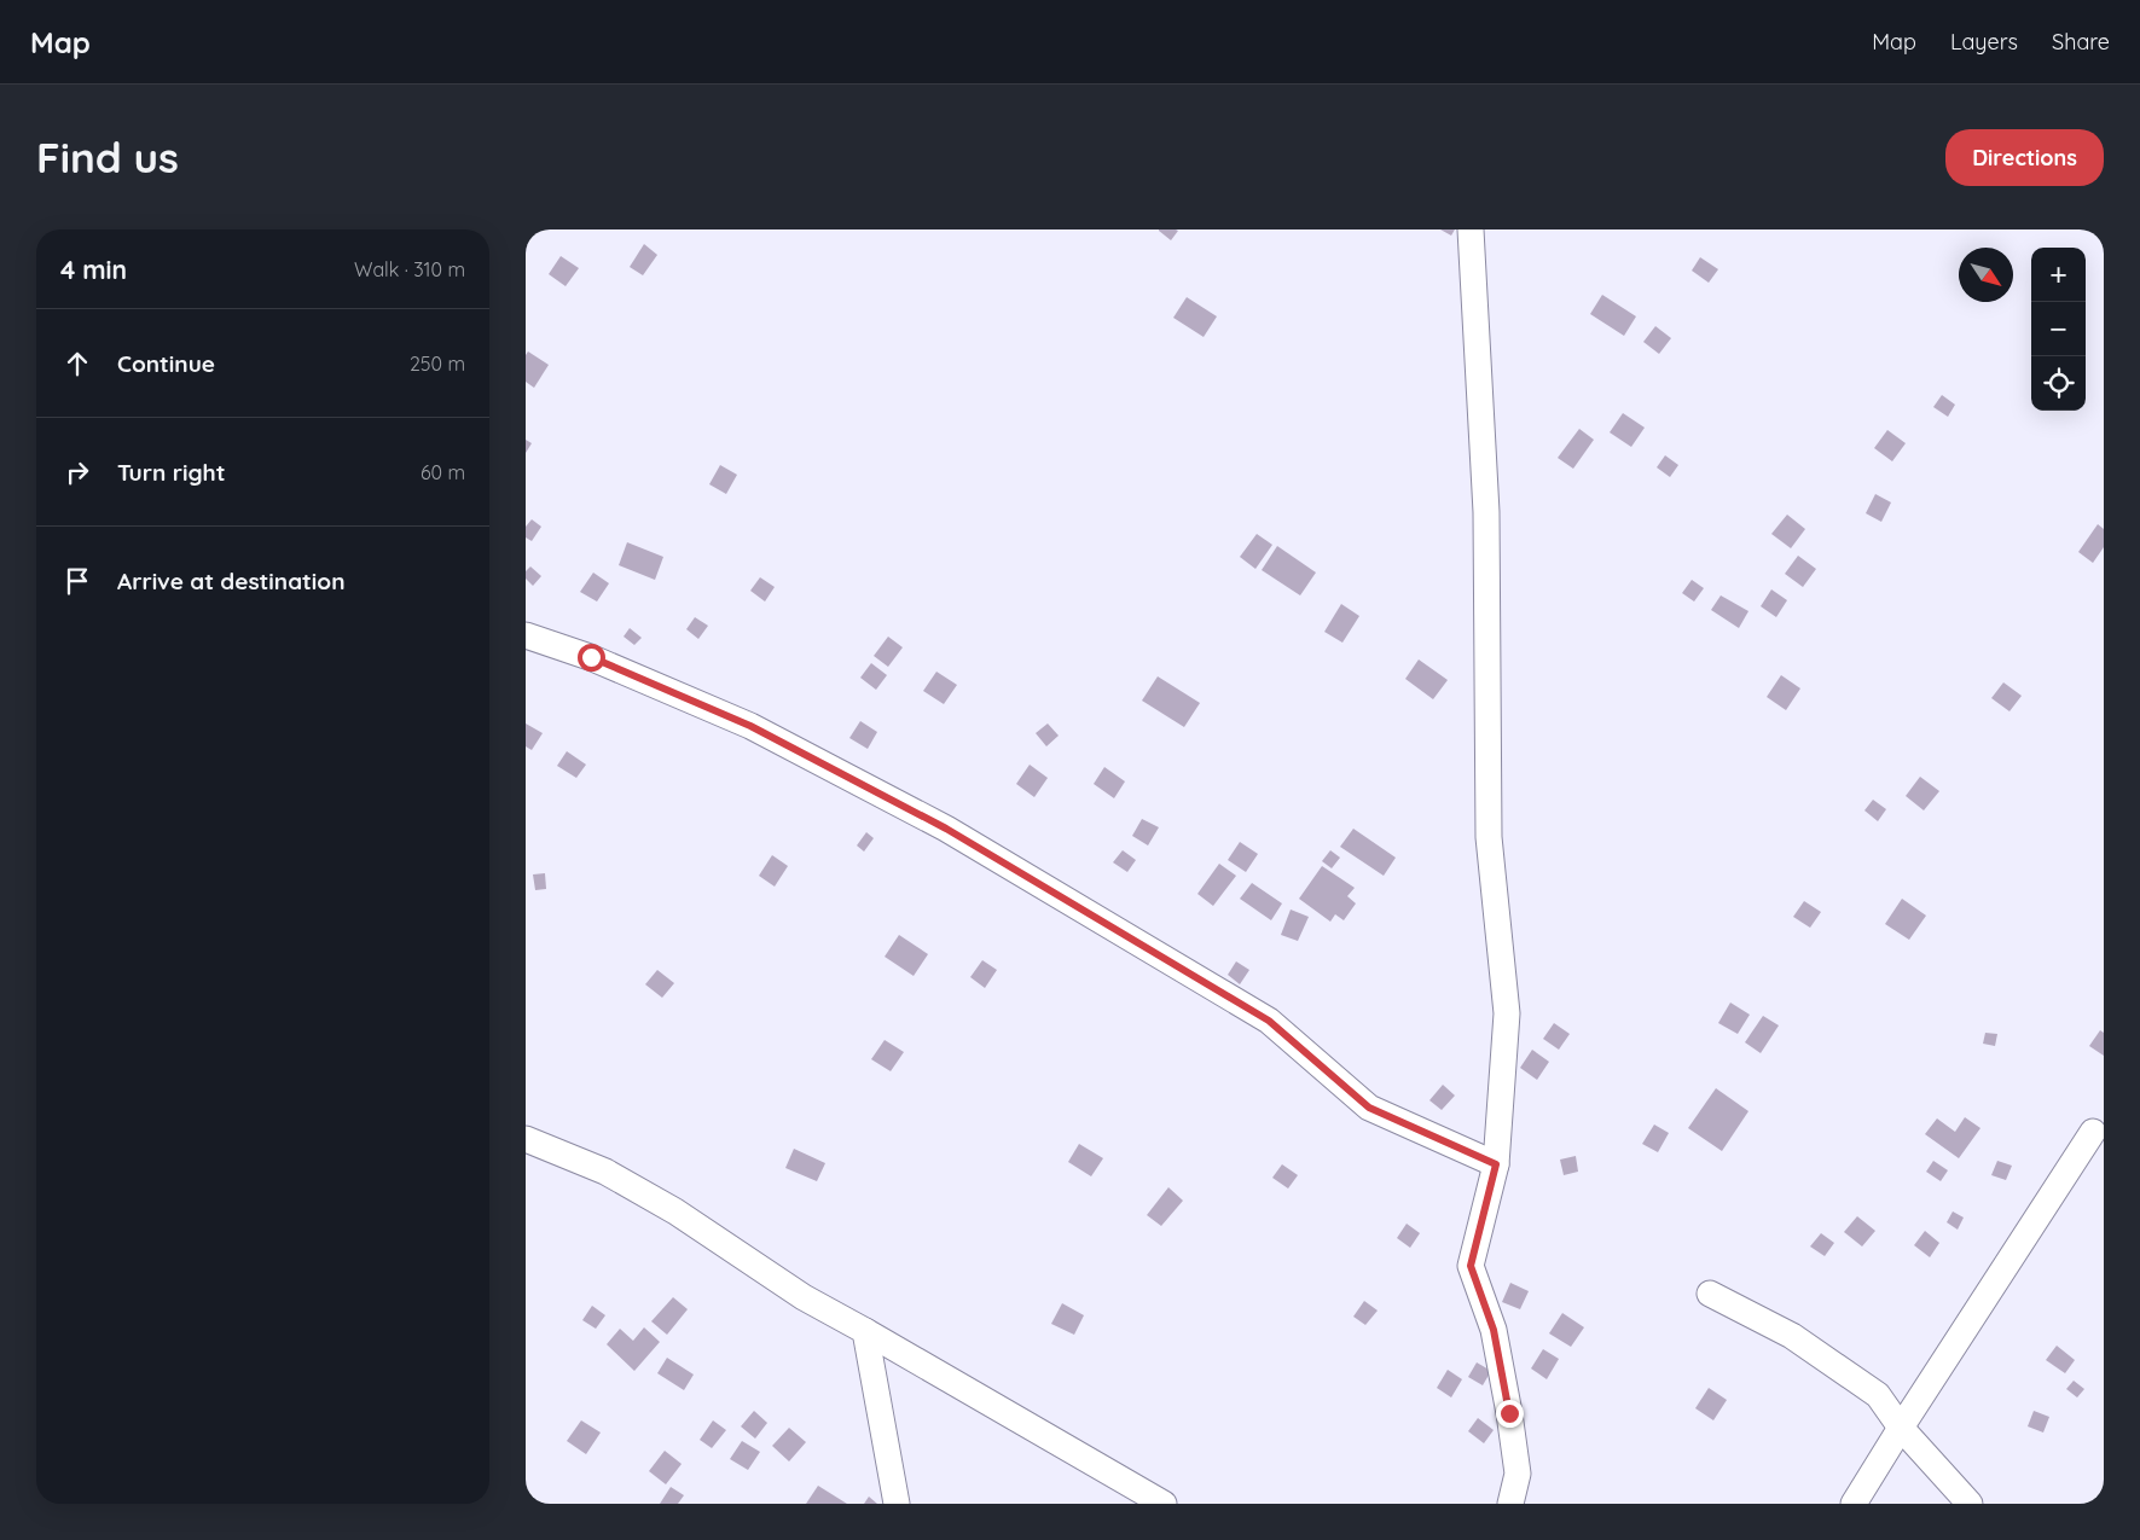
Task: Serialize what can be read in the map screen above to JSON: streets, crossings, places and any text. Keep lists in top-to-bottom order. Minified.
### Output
{"north":"bottom right","page":{"header":"Map","nav":["Map","Layers","Share"],"buttons":"Directions","title":"Find us","heading":["4 min","Walk · 310 m"],"map_buttons":["+","−"],"list":[["Continue","250 m"],["Turn right","60 m"],"Arrive at destination"]}}
